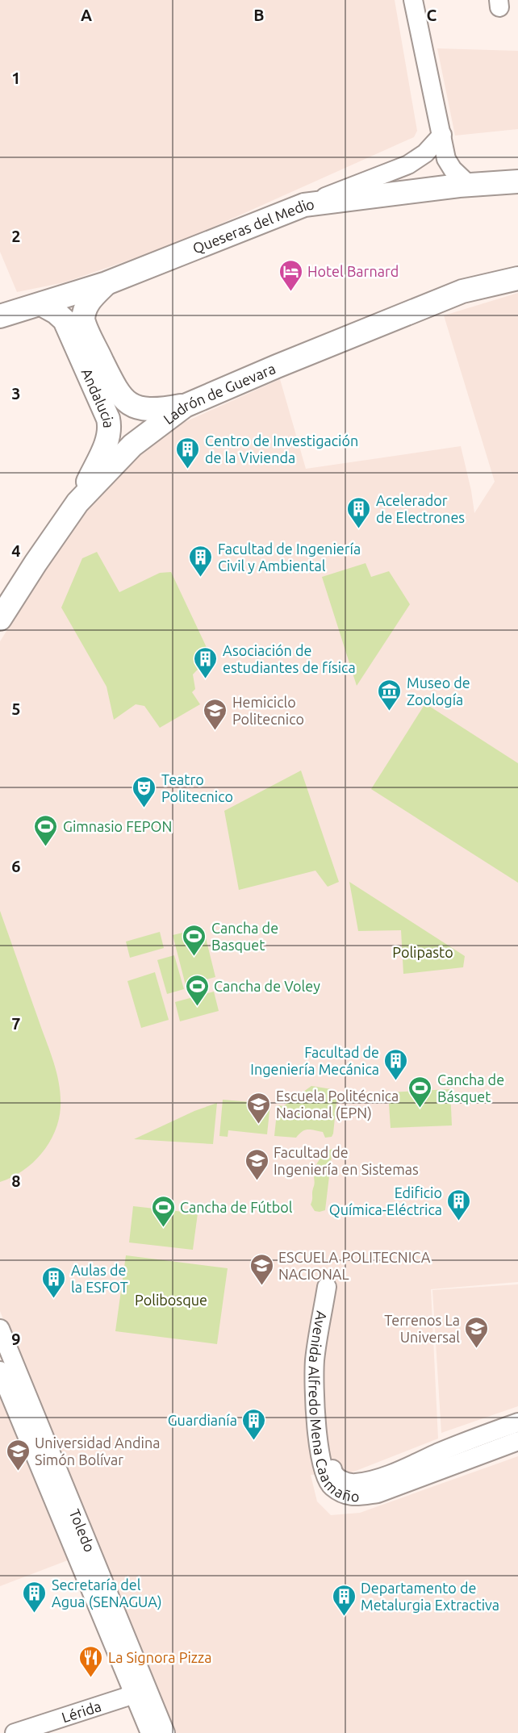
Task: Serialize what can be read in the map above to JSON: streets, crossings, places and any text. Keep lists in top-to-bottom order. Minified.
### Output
{"streets":{"main road":["Queseras del Medio","Ladrón de Guevara","Andalucia"],"street":["Avenida Alfredo Mena Caamaño","Toledo","Lérida"]},"crossings":[["Queseras del Medio","Andalucia"],["Ladrón de Guevara","Andalucia"],["Toledo","Lérida"]],"parks":["Polipasto","Polibosque"],"places":{"hotel":["Hotel Barnard"],"building":["Centro de Investigación de la Vivienda","Acelerador de Electrones","Facultad de Ingeniería Civil y Ambiental","Asociación de estudiantes de física","Facultad de Ingeniería Mecánica","Edificio Química-Eléctrica","Aulas de la ESFOT","Guardianía","Secretaría del Agua (SENAGUA)","Departamento de Metalurgia Extractiva"],"museum":["Museo de Zoología"],"school or university":["Hemiciclo Politecnico","Escuela Politécnica Nacional (EPN)","Facultad de Ingeniería en Sistemas","ESCUELA POLITECNICA NACIONAL","Terrenos La Universal","Universidad Andina Simón Bolívar"],"theatre":["Teatro Politecnico"],"sports":["Gimnasio FEPON","Cancha de Basquet","Cancha de Voley","Cancha de Básquet","Cancha de Fútbol"],"restaurant":["La Signora Pizza"]},"grid":{"columns":["A","B","C"],"rows":["1","2","3","4","5","6","7","8","9"]}}
